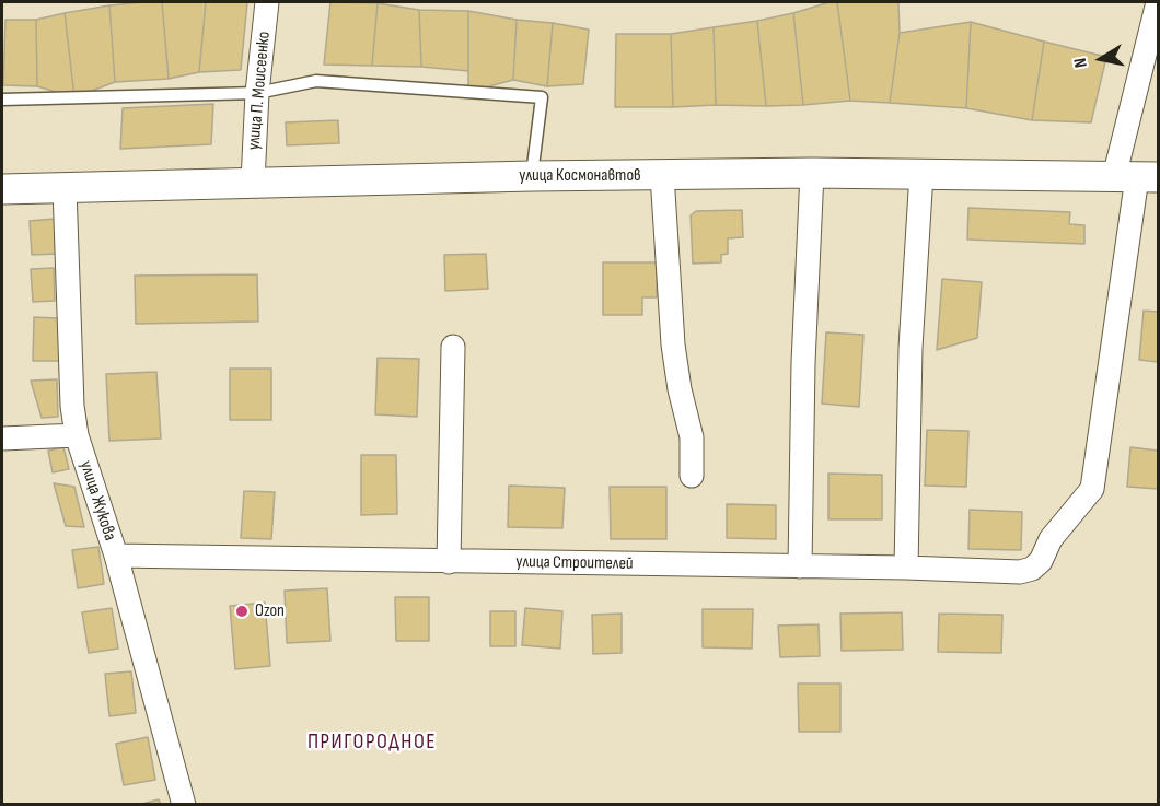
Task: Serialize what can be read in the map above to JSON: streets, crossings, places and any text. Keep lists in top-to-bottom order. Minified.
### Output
{"streets":{"street":["улица П. Моисеенко","улица Космонавтов","улица Жукова","улица Строителей"]},"crossings":[["улица П. Моисеенко","улица Космонавтов"],["улица Космонавтов","улица Жукова"],["улица Космонавтов","улица Строителей"],["улица Жукова","улица Строителей"]],"districts":["ПРИГОРОДНОЕ"],"places":["Ozon"],"north":"left"}
